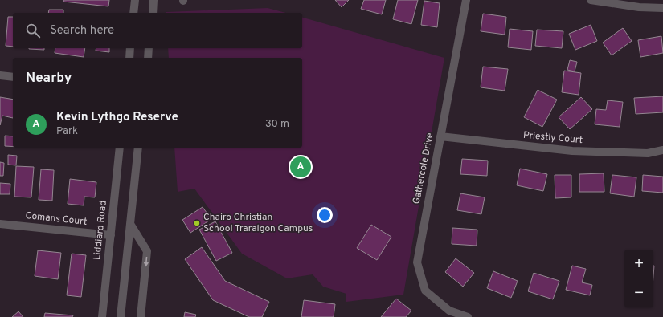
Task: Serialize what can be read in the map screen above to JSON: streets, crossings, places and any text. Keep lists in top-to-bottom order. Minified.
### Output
{"streets":{"street":["Priestly Court","Gathercole Drive","Comans Court","Liddiard Road"]},"crossings":[["Priestly Court","Gathercole Drive"],["Comans Court","Liddiard Road"]],"places":["Chairo Christian School Traralgon Campus"],"page":{"search":"Search here","heading":"Nearby","list":[{"mark":"A","name":"Kevin Lythgo Reserve","note":"Park","value":"30 m"}],"pins":"A","map_buttons":["+","−"]}}
